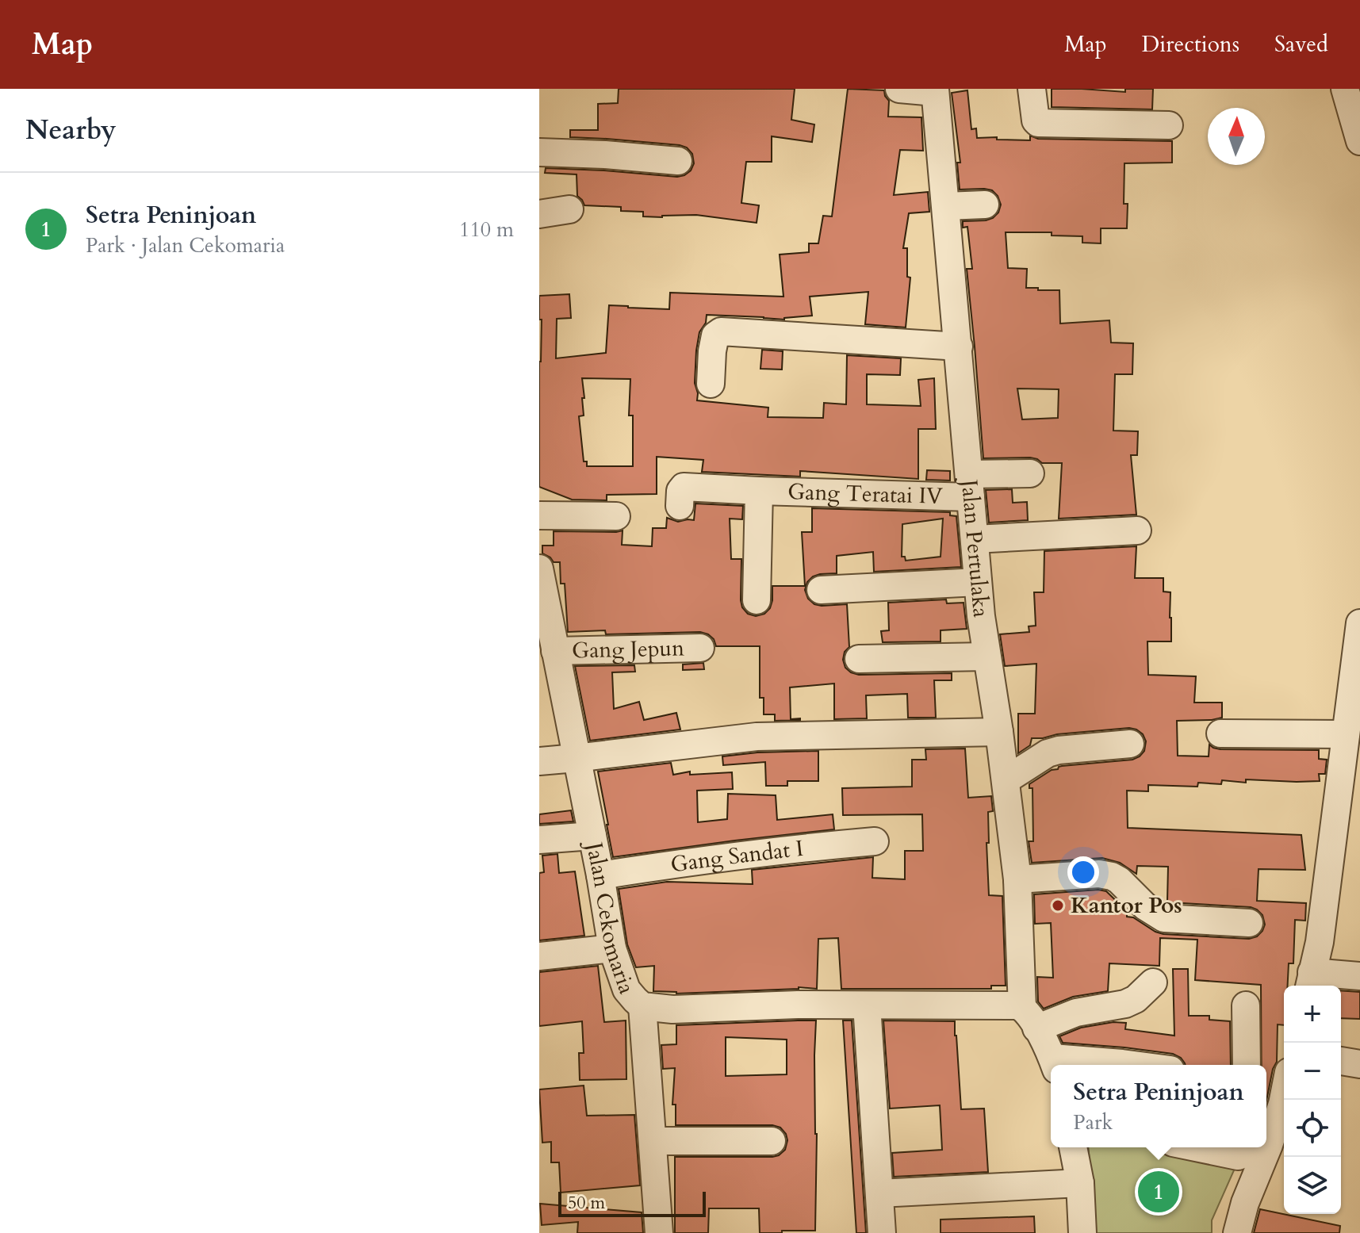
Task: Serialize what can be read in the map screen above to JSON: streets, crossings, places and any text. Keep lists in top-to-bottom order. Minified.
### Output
{"streets":{"street":["Gang Teratai IV","Jalan Pertulaka","Gang Jepun","Gang Sandat I","Jalan Cekomaria"]},"crossings":[["Gang Teratai IV","Jalan Pertulaka"],["Jalan Pertulaka","Jalan Cekomaria"],["Gang Jepun","Jalan Cekomaria"],["Gang Sandat I","Jalan Cekomaria"]],"places":["Kantor Pos"],"scale_bar":"50 m","north":"top","page":{"header":"Map","nav":["Map","Directions","Saved"],"heading":"Nearby","list":[{"mark":"1","name":"Setra Peninjoan","note":"Park · Jalan Cekomaria","value":"110 m"}],"map_buttons":["+","−"],"popup":["Setra Peninjoan","Park"],"pins":"1","scale":"50 m"}}
